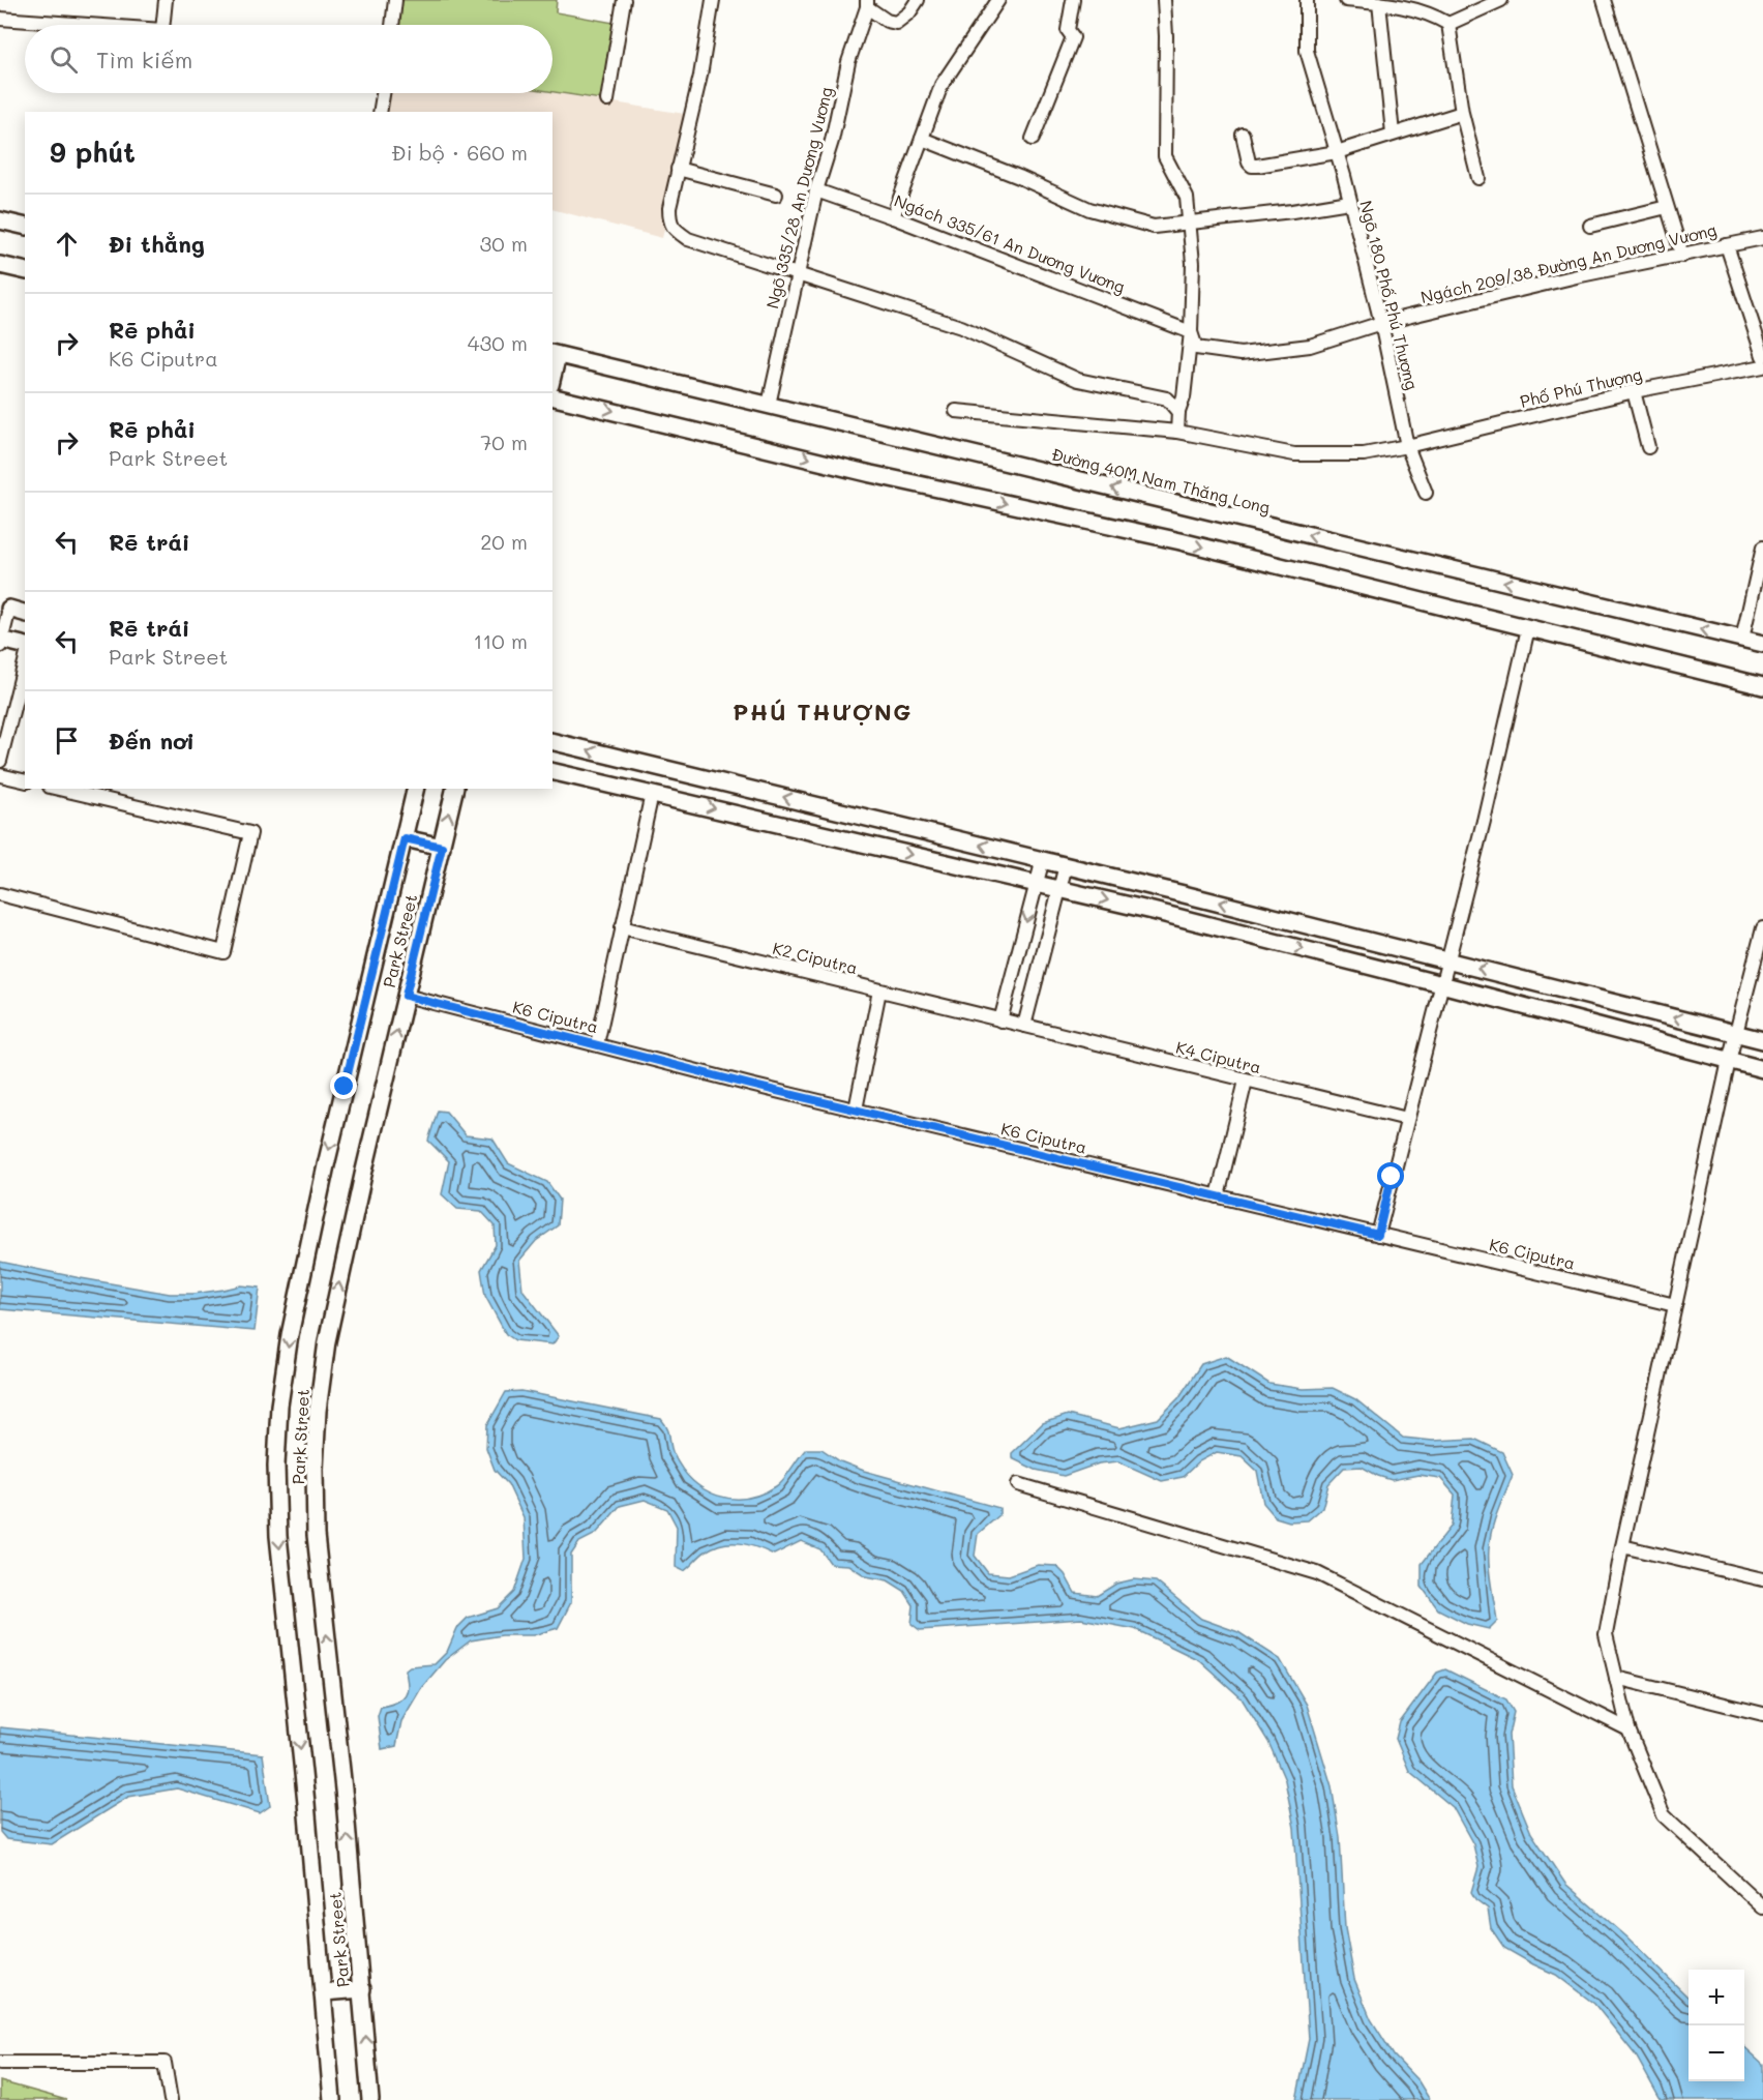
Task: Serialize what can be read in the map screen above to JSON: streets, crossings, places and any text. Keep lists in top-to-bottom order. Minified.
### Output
{"streets":{"street":["Ngõ 335/28 An Dương Vương","Ngách 335/61 An Dương Vương","Ngách 209/38 Đường An Dương Vương","Ngõ 180 Phố Phú Thượng","Phố Phú Thượng","Đường 40M Nam Thăng Long","Park Street","K2 Ciputra","K6 Ciputra","K4 Ciputra"]},"crossings":[["Ngõ 335/28 An Dương Vương","Ngách 335/61 An Dương Vương"],["Ngõ 335/28 An Dương Vương","Đường 40M Nam Thăng Long"],["Ngách 335/61 An Dương Vương","Ngách 209/38 Đường An Dương Vương"],["Ngách 335/61 An Dương Vương","Ngõ 180 Phố Phú Thượng"],["Ngách 209/38 Đường An Dương Vương","Ngõ 180 Phố Phú Thượng"],["Ngõ 180 Phố Phú Thượng","Phố Phú Thượng"],["Park Street","K6 Ciputra"],["K2 Ciputra","K4 Ciputra"]],"districts":["PHÚ THƯỢNG"],"page":{"search":"Tìm kiếm","heading":["9 phút","Đi bộ · 660 m"],"list":[["Đi thẳng","30 m"],["Rẽ phải","K6 Ciputra","430 m"],["Rẽ phải","Park Street","70 m"],["Rẽ trái","20 m"],["Rẽ trái","Park Street","110 m"],"Đến nơi"],"map_buttons":["+","−"]}}
